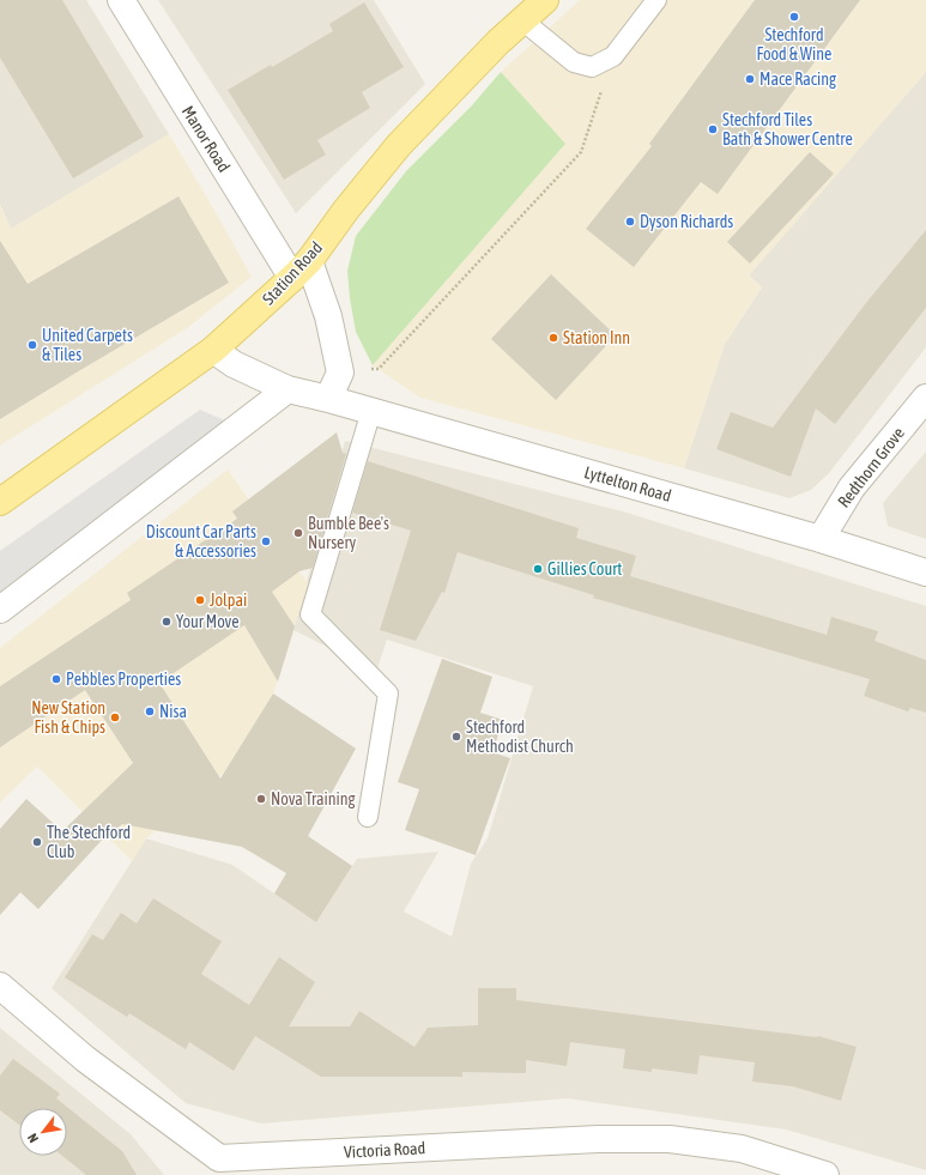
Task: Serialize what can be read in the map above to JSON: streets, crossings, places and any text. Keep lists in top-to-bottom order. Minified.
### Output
{"streets":{"main road":["Station Road"],"street":["Manor Road","Redthorn Grove","Lyttelton Road","Victoria Road"]},"crossings":[["Manor Road","Station Road"],["Station Road","Lyttelton Road"],["Redthorn Grove","Lyttelton Road"]],"places":["Stechford Food & Wine","Mace Racing","Stechford Tiles Bath & Shower Centre","Dyson Richards","Station Inn","United Carpets & Tiles","Bumble Bee's Nursery","Discount Car Parts & Accessories","Gillies Court","Jolpai","Your Move","Pebbles Properties","Nisa","New Station Fish & Chips","Stechford Methodist Church","Nova Training","The Stechford Club"],"north":"bottom left"}
